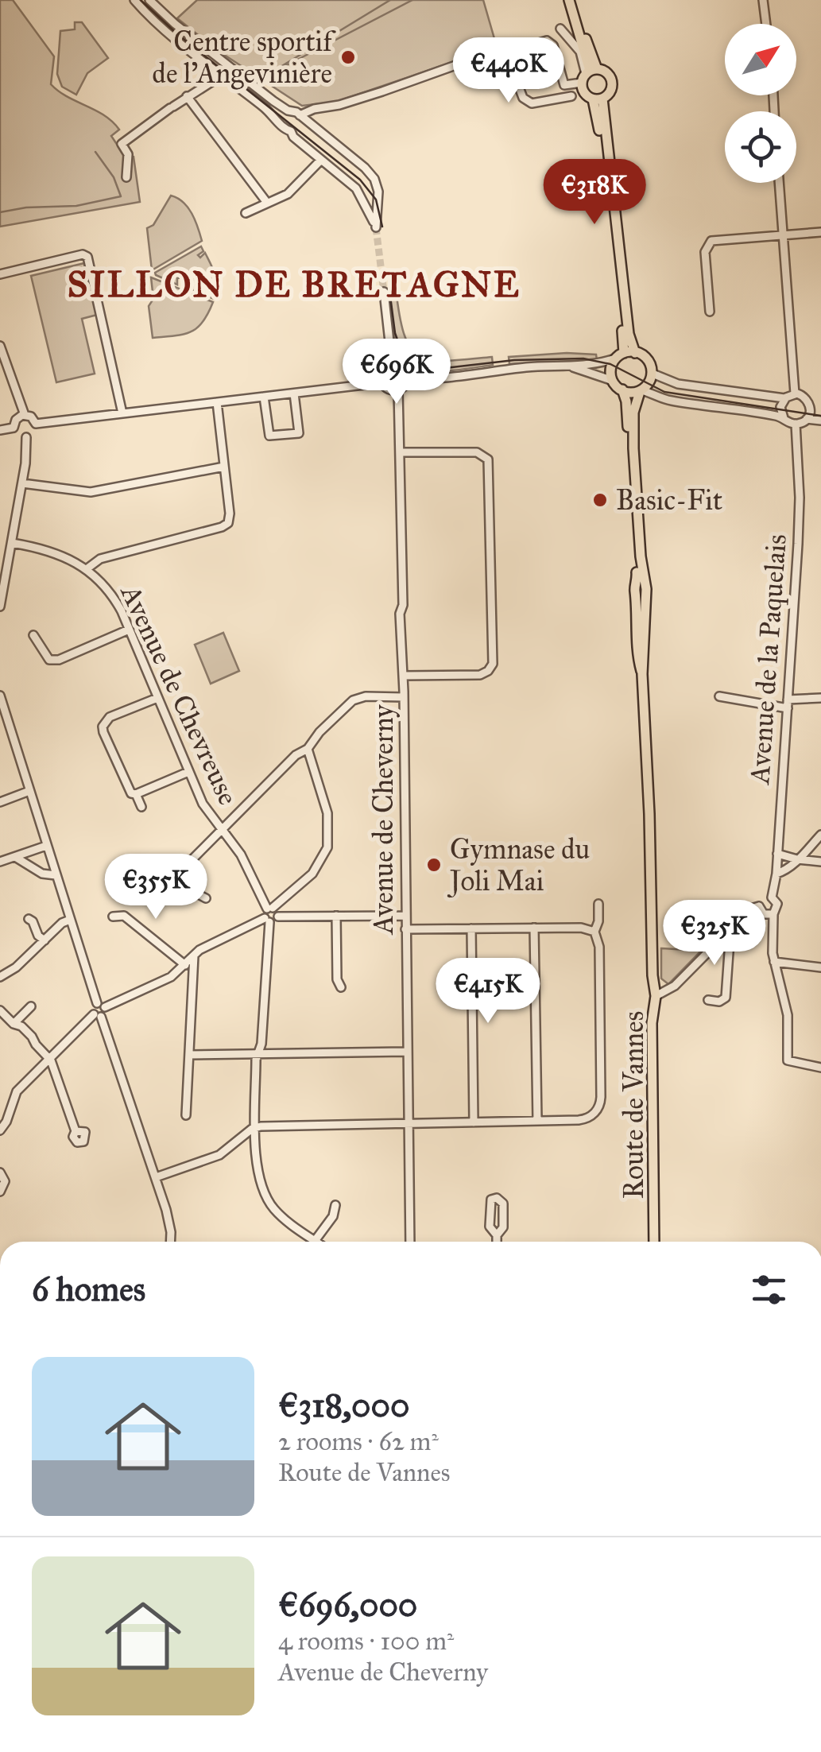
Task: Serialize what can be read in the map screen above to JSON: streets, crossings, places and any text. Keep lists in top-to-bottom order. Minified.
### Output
{"streets":{"main road":["Route de Vannes"],"street":["Avenue de la Paquelais","Avenue de Chevreuse","Avenue de Cheverny"]},"districts":["SILLON DE BRETAGNE"],"places":["Centre sportif de l'Angevinière","Basic-Fit","Gymnase du Joli Mai"],"north":"top right","page":{"price":["€440K","€318K","€696K","€355K","€325K","€415K"],"heading":"6 homes","list":[{"name":"€318,000","note":"2 rooms · 62 m² · Route de Vannes"},{"name":"€696,000","note":"4 rooms · 100 m² · Avenue de Cheverny"}]}}
